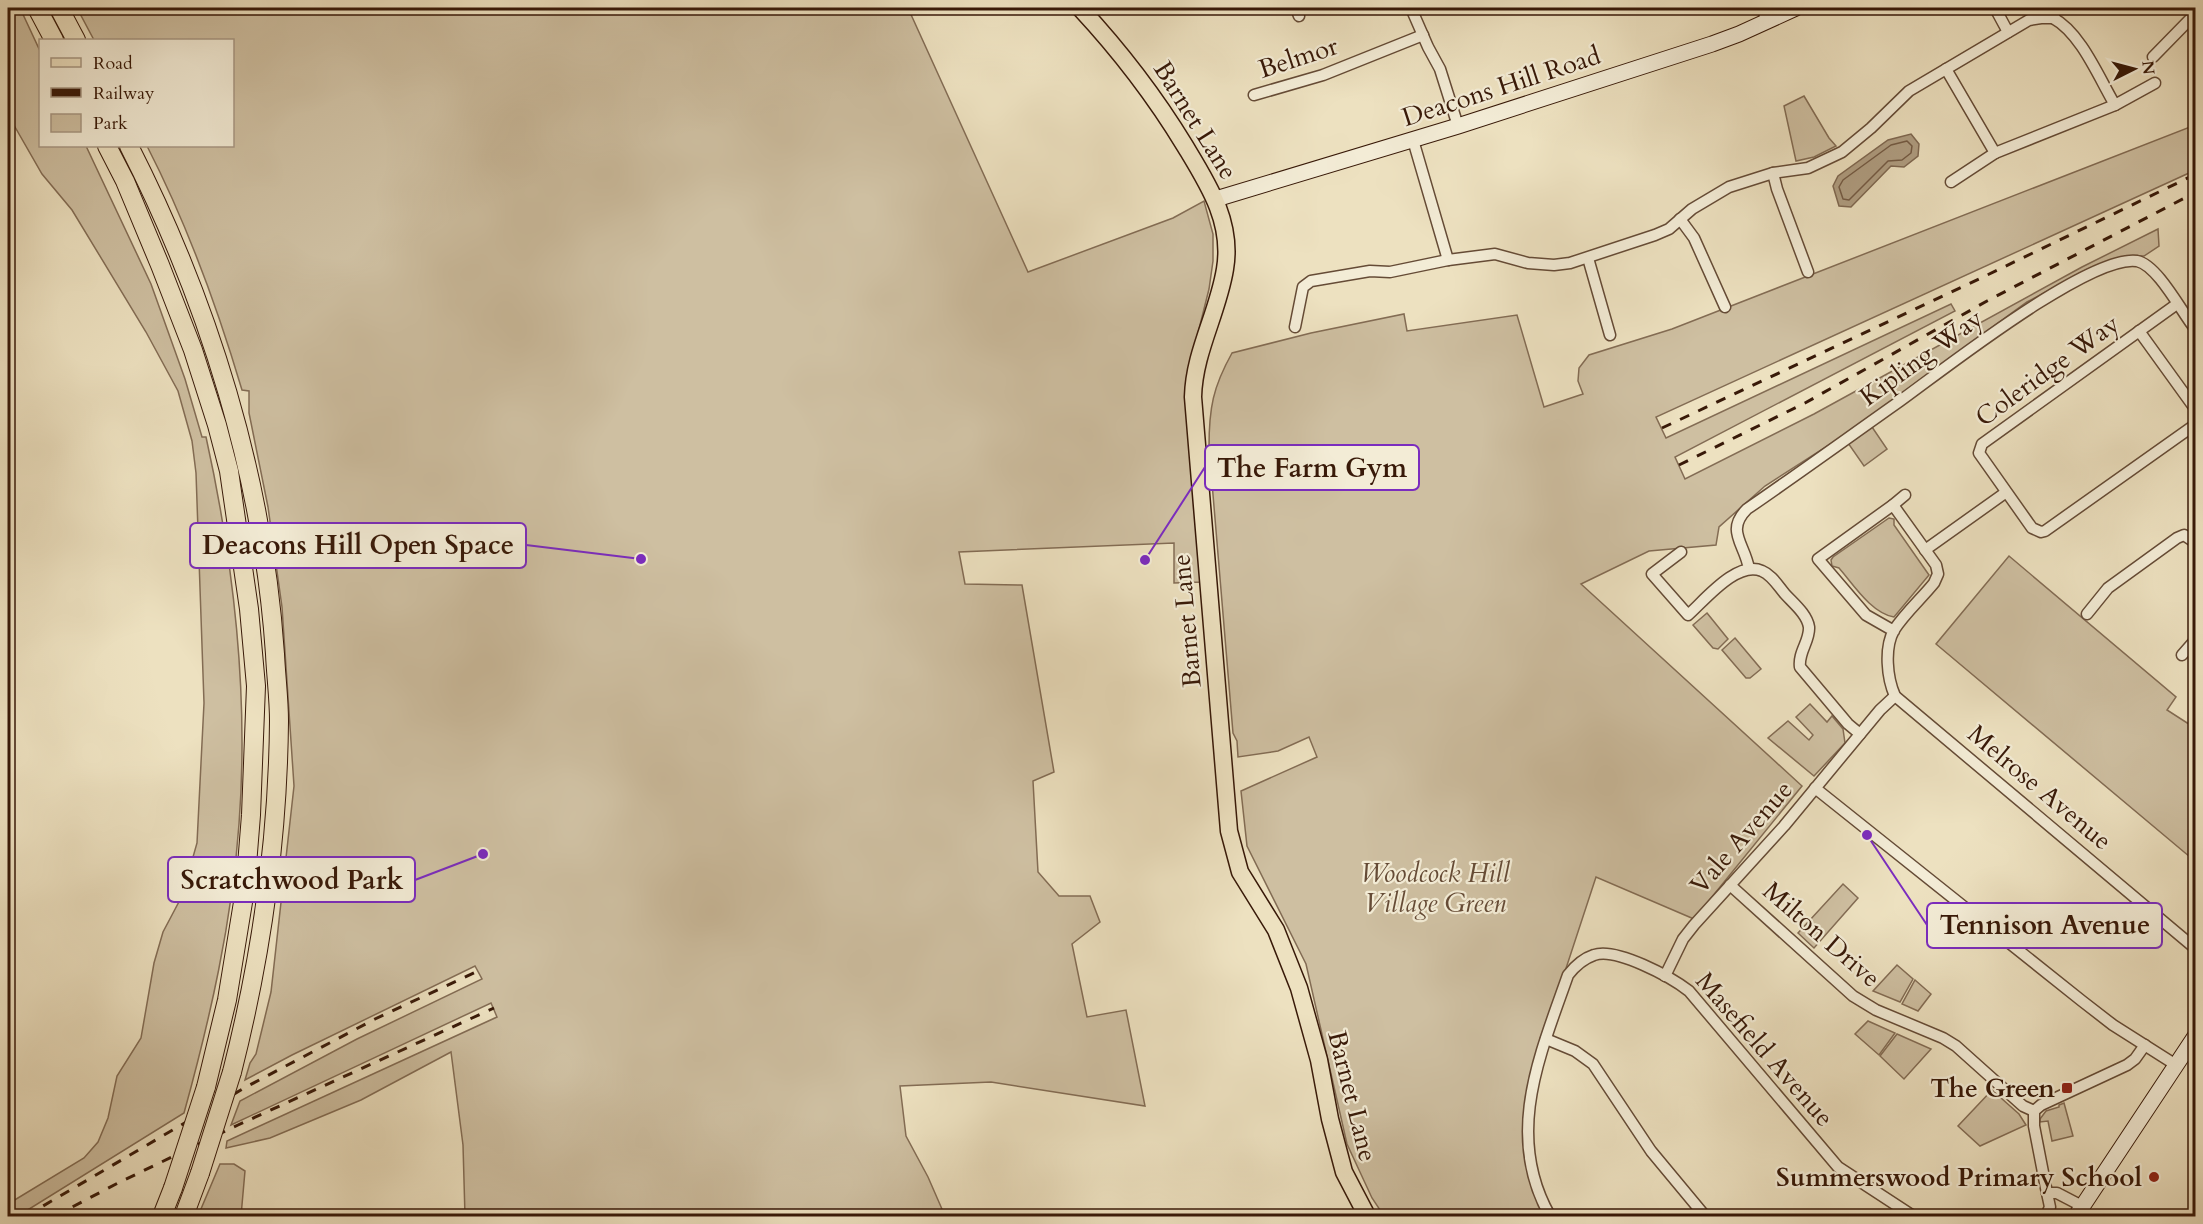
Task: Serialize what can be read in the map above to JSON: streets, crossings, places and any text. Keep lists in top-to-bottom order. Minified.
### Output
{"streets":{"main road":["Barnet Lane"],"street":["Belmor","Deacons Hill Road","Kipling Way","Coleridge Way","Melrose Avenue","Vale Avenue","Milton Drive","Masefield Avenue"]},"crossings":[["Deacons Hill Road","Barnet Lane"],["Kipling Way","Coleridge Way"],["Vale Avenue","Milton Drive"],["Vale Avenue","Masefield Avenue"]],"parks":["Woodcock Hill Village Green"],"places":{"other":["Deacons Hill Open Space","The Farm Gym","Tennison Avenue","Scratchwood Park","Summerswood Primary School"],"transit":["The Green"]},"legend":["Road","Railway","Park"],"north":"right"}
